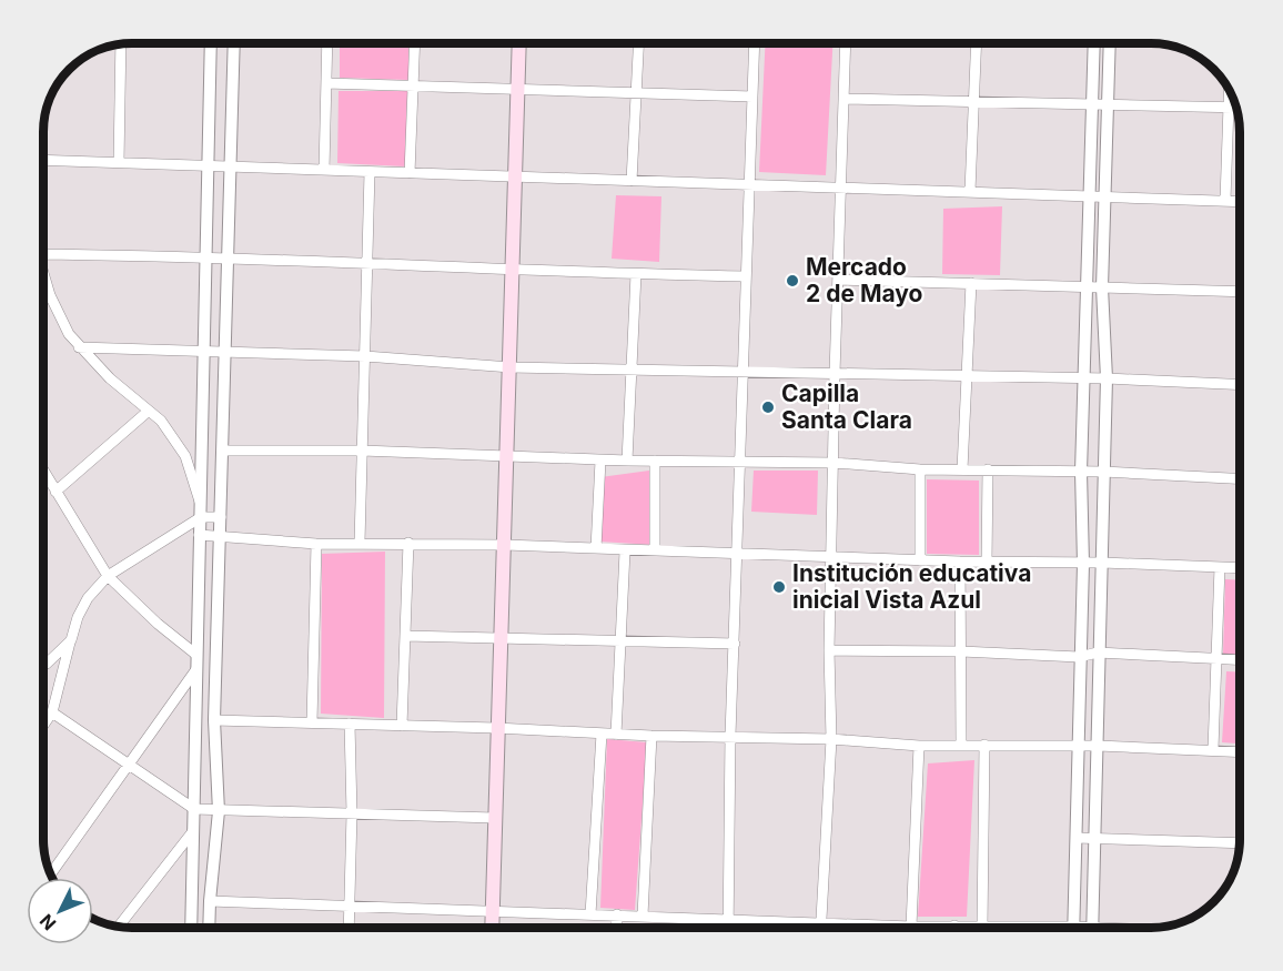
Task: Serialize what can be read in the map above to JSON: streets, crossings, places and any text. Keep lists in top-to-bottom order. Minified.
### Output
{"places":["Mercado 2 de Mayo","Capilla Santa Clara","Institución educativa inicial Vista Azul"],"north":"bottom left"}
